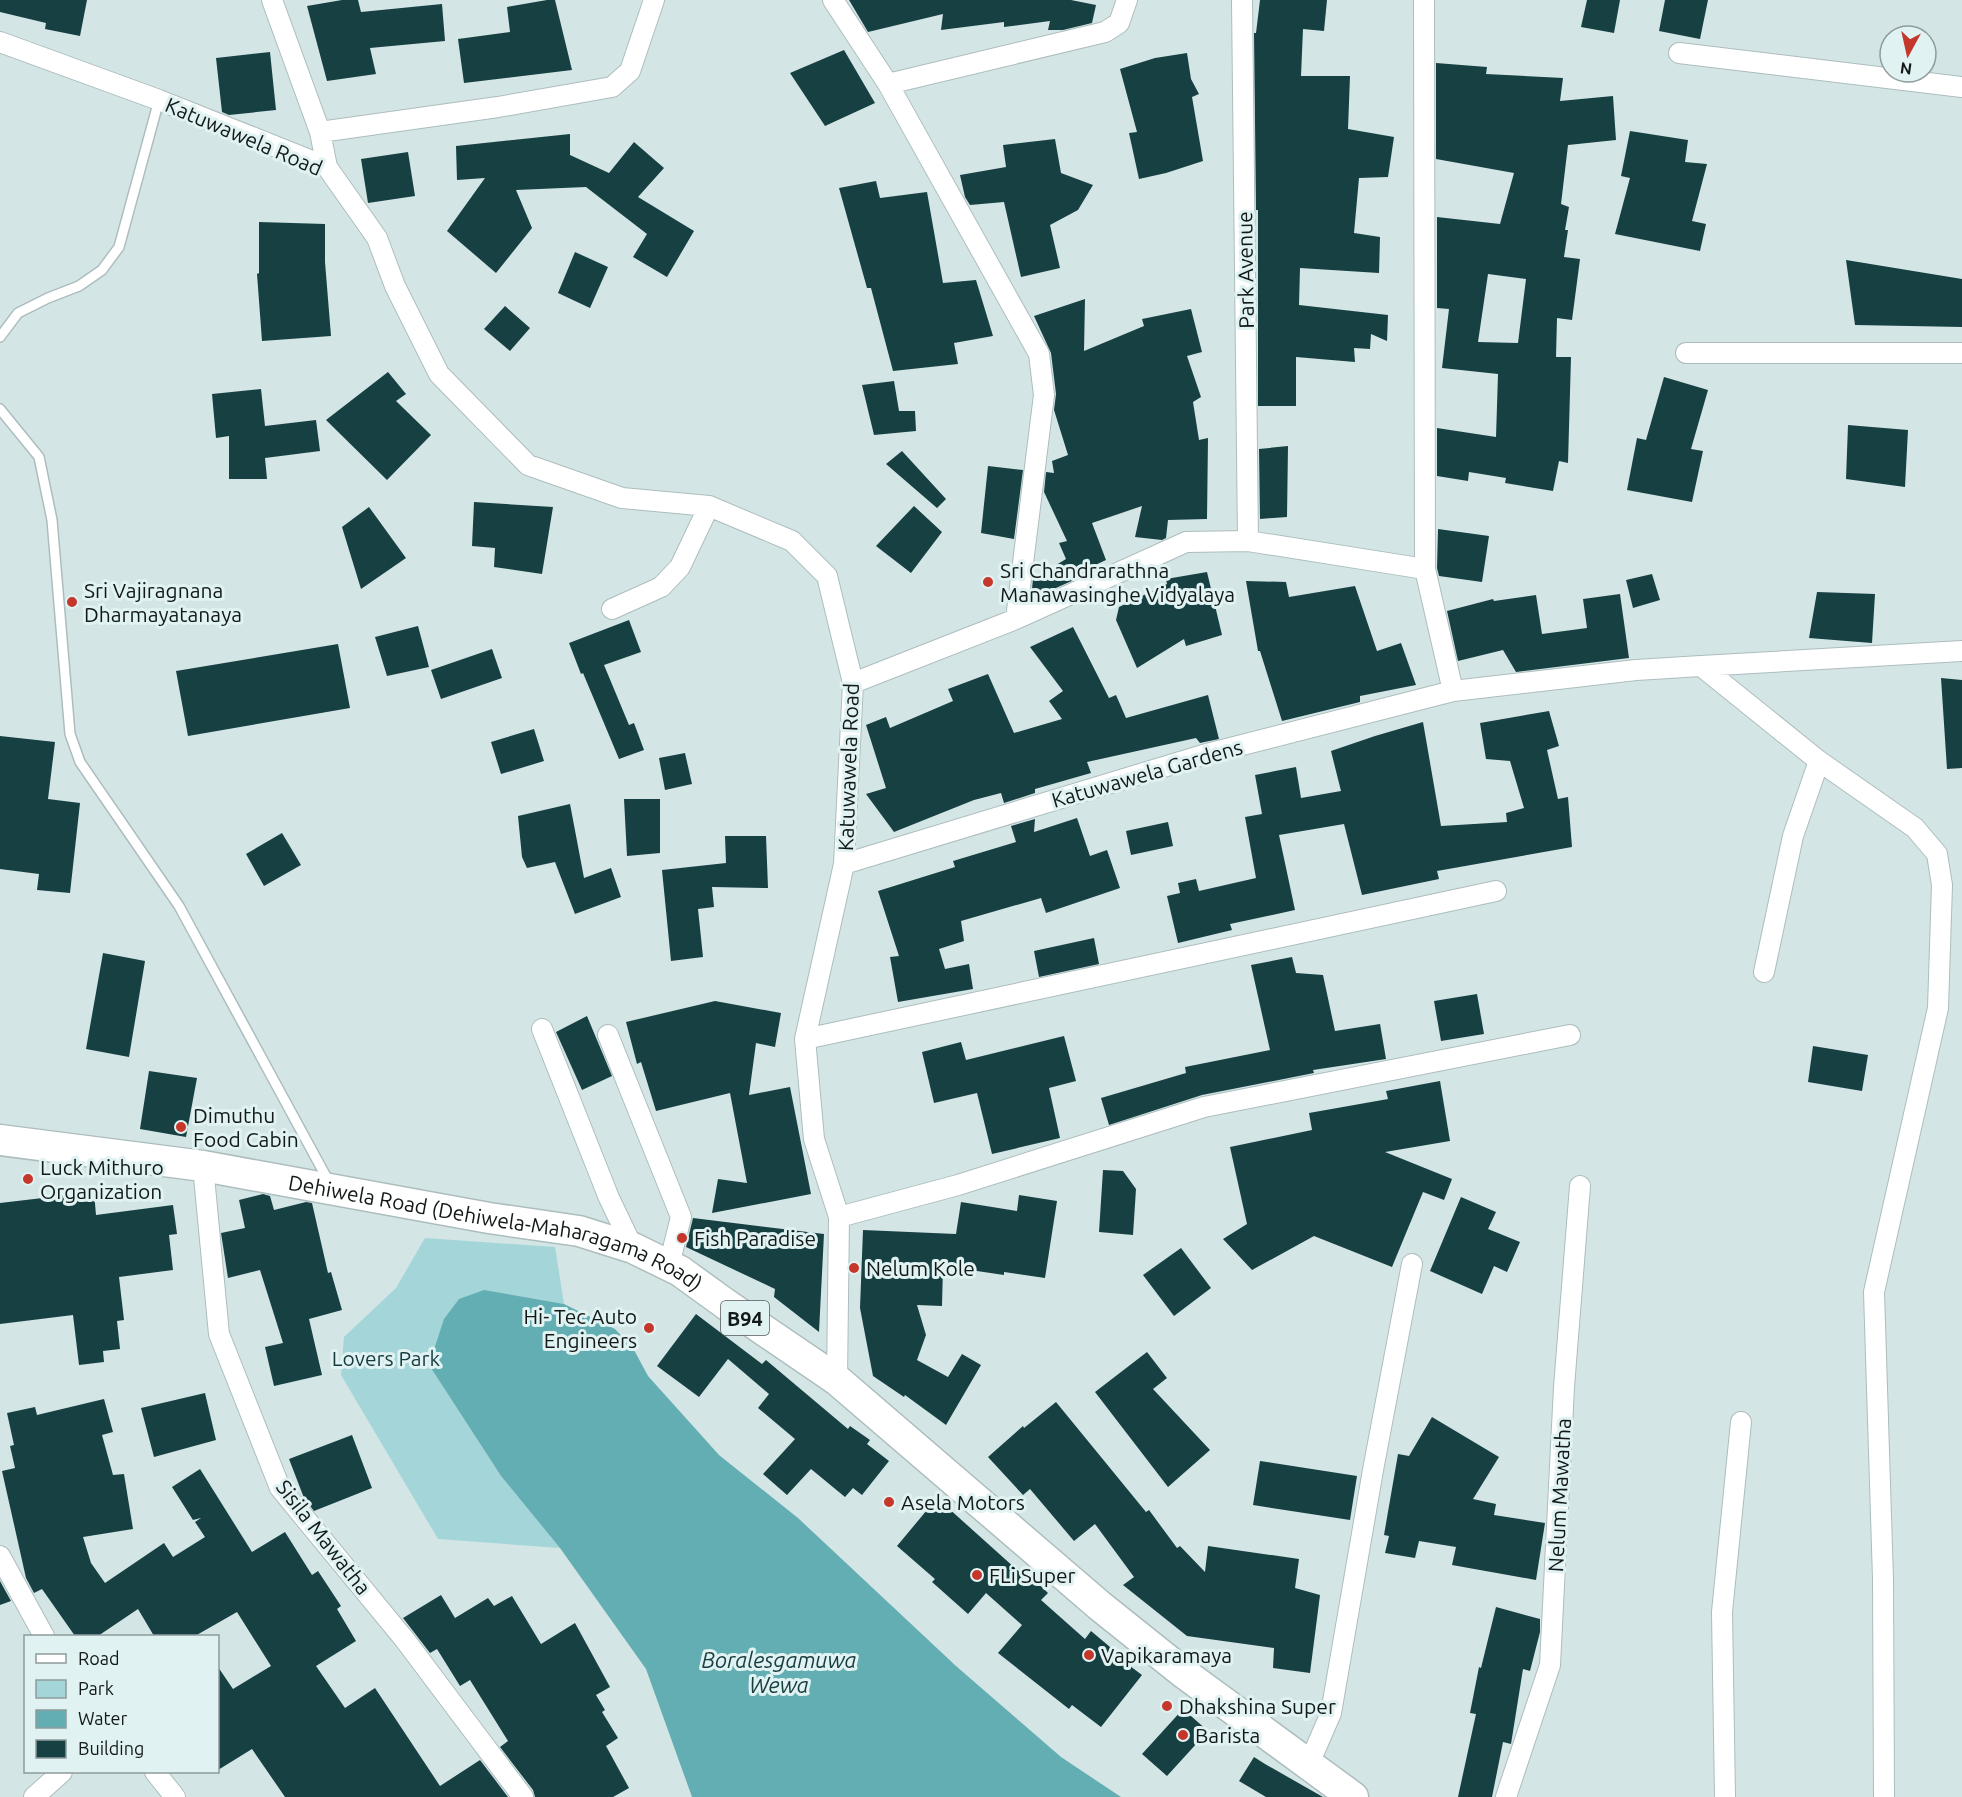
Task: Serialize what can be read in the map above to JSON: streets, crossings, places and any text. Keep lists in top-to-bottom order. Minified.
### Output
{"streets":{"main road":["Dehiwela Road (Dehiwela-Maharagama Road)","B94"],"street":["Katuwawela Road","Park Avenue","Katuwawela Gardens","Nelum Mawatha","Sisila Mawatha"]},"crossings":[["Katuwawela Road","Katuwawela Gardens"],["Katuwawela Road","Dehiwela Road (Dehiwela-Maharagama Road)"],["Dehiwela Road (Dehiwela-Maharagama Road)","Sisila Mawatha"]],"water":["Boralesgamuwa Wewa"],"parks":["Lovers Park"],"places":["Sri Chandrarathna Manawasinghe Vidyalaya","Sri Vajiragnana Dharmayatanaya","Dimuthu Food Cabin","Luck Mithuro Organization","Fish Paradise","Nelum Kole","Hi- Tec Auto Engineers","Asela Motors","FLi Super","Vapikaramaya","Dhakshina Super","Barista"],"legend":["Road","Park","Water","Building"],"north":"bottom"}
